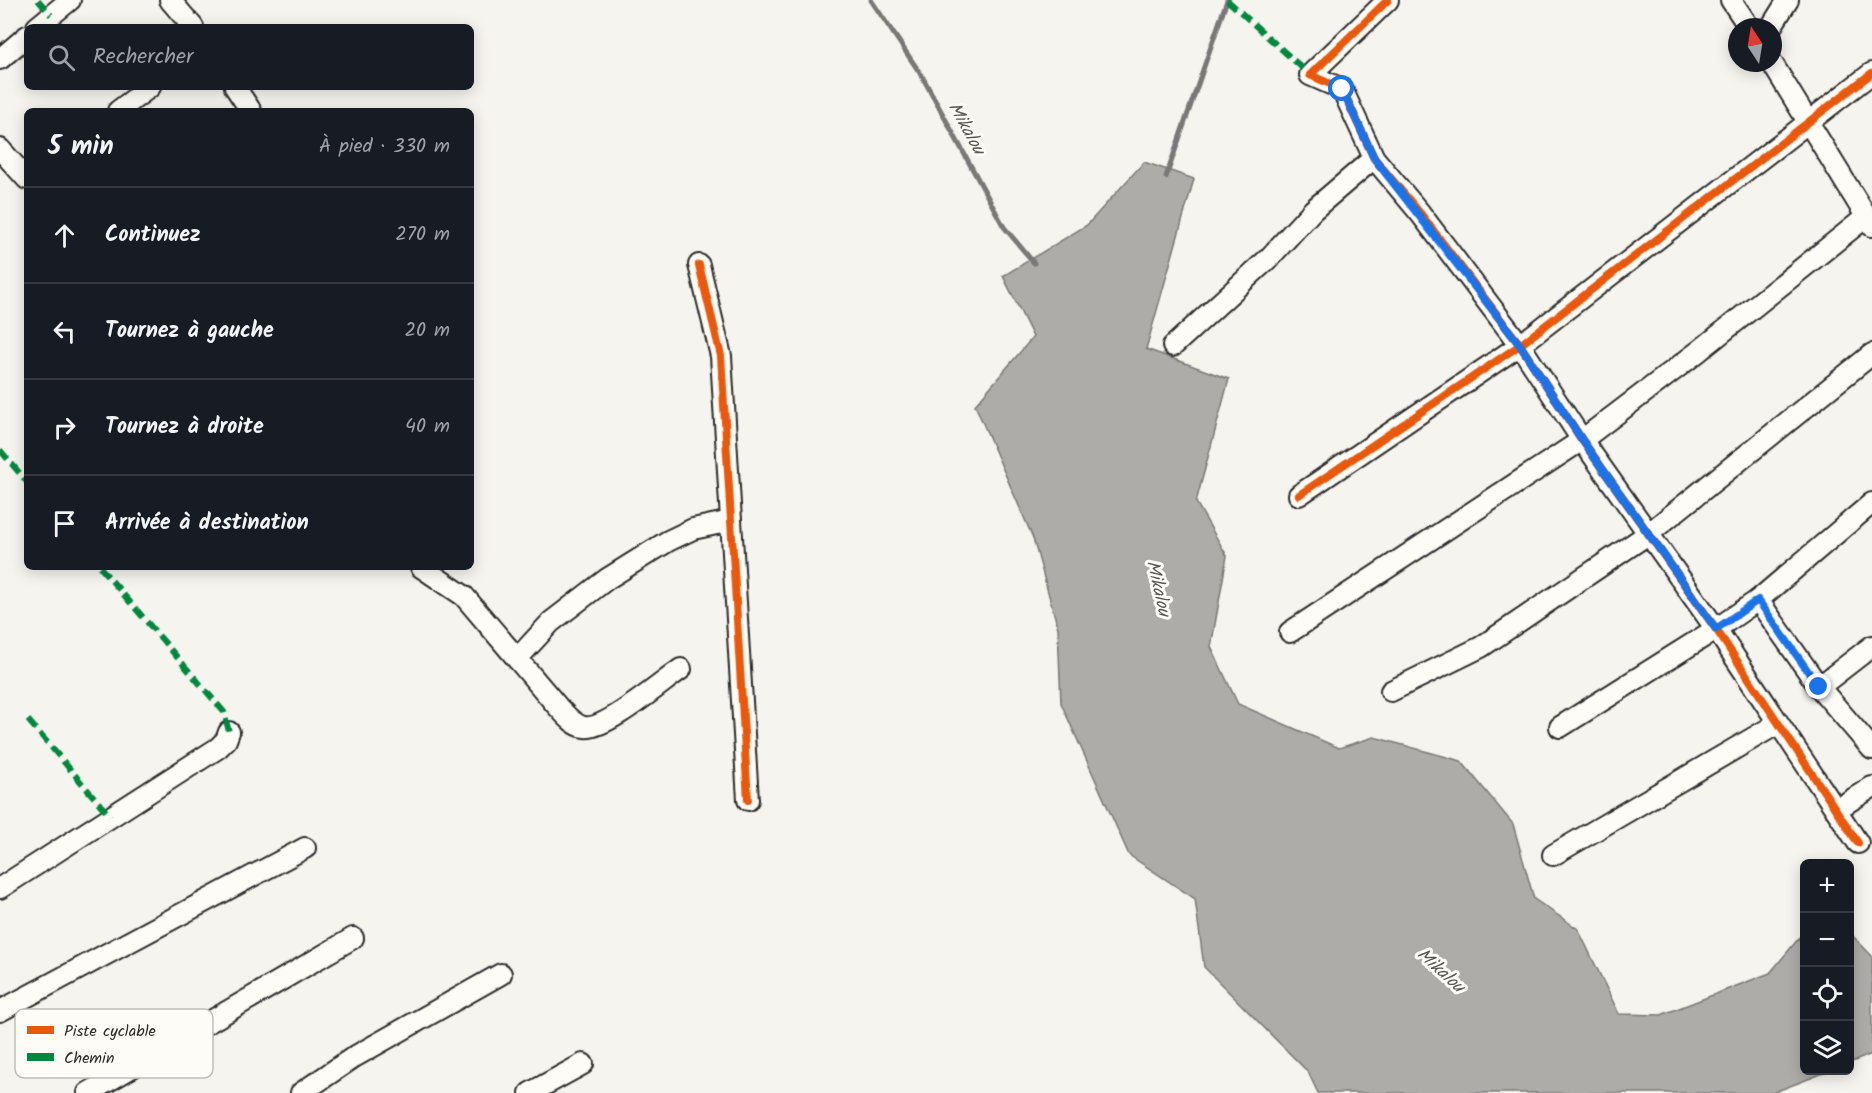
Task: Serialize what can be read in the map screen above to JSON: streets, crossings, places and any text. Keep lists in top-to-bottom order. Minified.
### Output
{"water":["Mikalou"],"legend":["Piste cyclable","Chemin"],"north":"top","page":{"search":"Rechercher","heading":["5 min","À pied · 330 m"],"list":[["Continuez","270 m"],["Tournez à gauche","20 m"],["Tournez à droite","40 m"],"Arrivée à destination"],"map_buttons":["+","−"]}}
